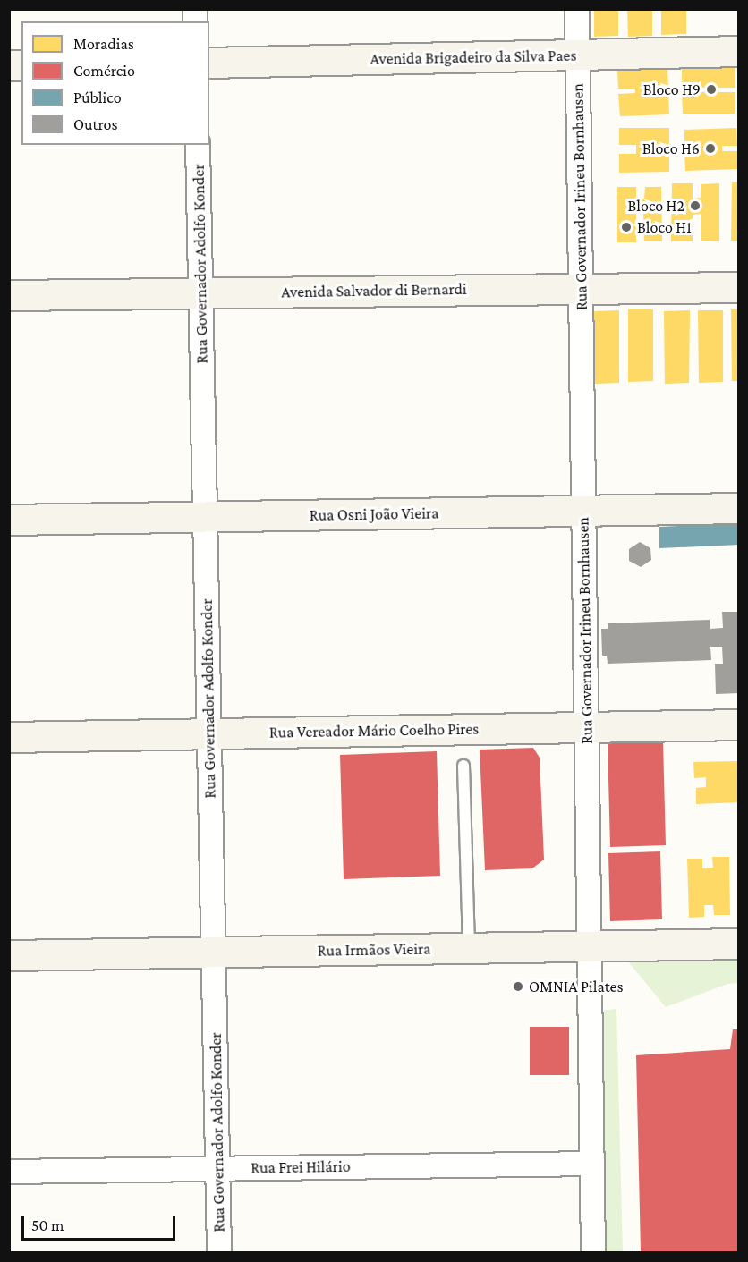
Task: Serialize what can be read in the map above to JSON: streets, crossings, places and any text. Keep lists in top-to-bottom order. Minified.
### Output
{"streets":{"street":["Avenida Brigadeiro da Silva Paes","Rua Governador Irineu Bornhausen","Rua Governador Adolfo Konder","Avenida Salvador di Bernardi","Rua Osni João Vieira","Rua Vereador Mário Coelho Pires","Rua Irmãos Vieira","Rua Frei Hilário"]},"crossings":[["Avenida Brigadeiro da Silva Paes","Rua Governador Irineu Bornhausen"],["Rua Governador Irineu Bornhausen","Avenida Salvador di Bernardi"],["Rua Governador Irineu Bornhausen","Rua Osni João Vieira"],["Rua Governador Irineu Bornhausen","Rua Vereador Mário Coelho Pires"],["Rua Governador Irineu Bornhausen","Rua Irmãos Vieira"],["Rua Governador Irineu Bornhausen","Rua Frei Hilário"],["Rua Governador Adolfo Konder","Avenida Salvador di Bernardi"],["Rua Governador Adolfo Konder","Rua Osni João Vieira"],["Rua Governador Adolfo Konder","Rua Vereador Mário Coelho Pires"],["Rua Governador Adolfo Konder","Rua Irmãos Vieira"],["Rua Governador Adolfo Konder","Rua Frei Hilário"]],"places":["Bloco H9","Bloco H6","Bloco H2","Bloco H1","OMNIA Pilates"],"legend":["Moradias","Comércio","Público","Outros"],"scale_bar":"50 m"}
